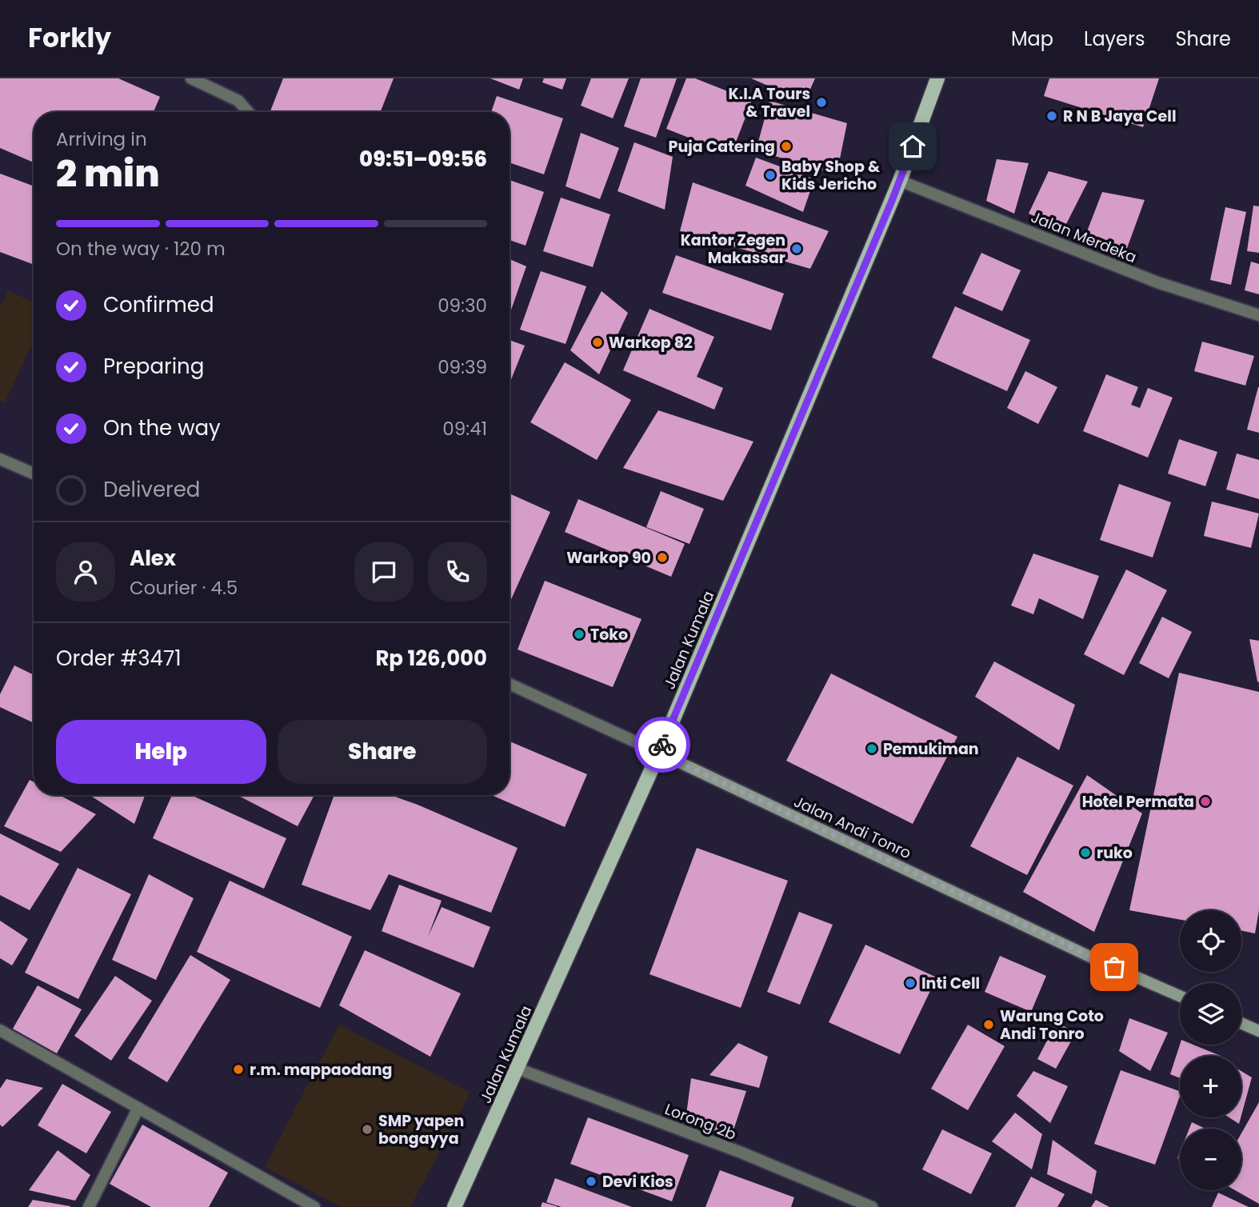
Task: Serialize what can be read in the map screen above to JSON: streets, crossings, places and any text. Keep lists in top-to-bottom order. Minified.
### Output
{"streets":{"main road":["Jalan Kumala","Jalan Andi Tonro"],"street":["Jalan Merdeka","Lorong 2b"]},"crossings":[["Jalan Merdeka","Jalan Kumala"],["Jalan Kumala","Jalan Andi Tonro"],["Jalan Kumala","Lorong 2b"]],"places":["K.I.A Tours & Travel","R N B Jaya Cell","Puja Catering","Baby Shop & Kids Jericho","Kantor Zegen Makassar","Warkop 82","Warkop 90","Toko","Pemukiman","Hotel Permata","ruko","Inti Cell","Warung Coto Andi Tonro","r.m. mappaodang","SMP yapen bongayya","Devi Kios"],"page":{"header":"Forkly","nav":["Map","Layers","Share"],"heading":["2 min","Arriving in","09:51–09:56"],"panel":["Alex","Courier · 4.5","Order #3471","Rp 126,000"],"bar":"On the way · 120 m","list":[["Confirmed","09:30"],["Preparing","09:39"],["On the way","09:41"],"Delivered"],"buttons":["Help","Share"],"map_buttons":["+","−"]}}
